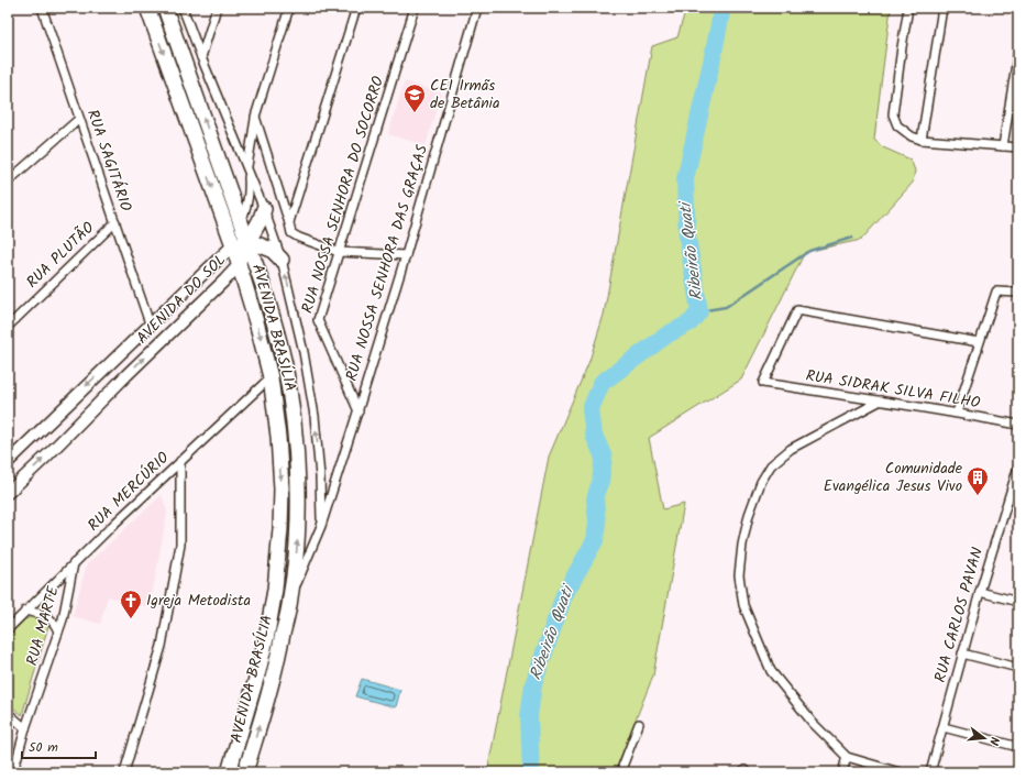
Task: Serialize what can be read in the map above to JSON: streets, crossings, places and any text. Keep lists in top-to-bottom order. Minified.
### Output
{"streets":{"highway":["AVENIDA BRASÍLIA"],"street":["RUA SAGITÁRIO","RUA NOSSA SENHORA DO SOCORRO","RUA PLUTÃO","RUA NOSSA SENHORA DAS GRAÇAS","AVENIDA DO SOL","RUA SIDRAK SILVA FILHO","RUA MERCÚRIO","RUA CARLOS PAVAN","RUA MARTE"]},"crossings":[["RUA SAGITÁRIO","RUA PLUTÃO"],["RUA SAGITÁRIO","AVENIDA DO SOL"],["RUA NOSSA SENHORA DO SOCORRO","RUA NOSSA SENHORA DAS GRAÇAS"],["RUA NOSSA SENHORA DAS GRAÇAS","AVENIDA BRASÍLIA"],["AVENIDA DO SOL","AVENIDA BRASÍLIA"],["AVENIDA BRASÍLIA","RUA MERCÚRIO"],["RUA MERCÚRIO","RUA MARTE"]],"water":["Ribeirão Quati"],"places":{"school or university":["CEI Irmãs de Betânia"],"building":["Comunidade Evangélica Jesus Vivo"],"church":["Igreja Metodista"]},"scale_bar":"50 m","north":"right"}
